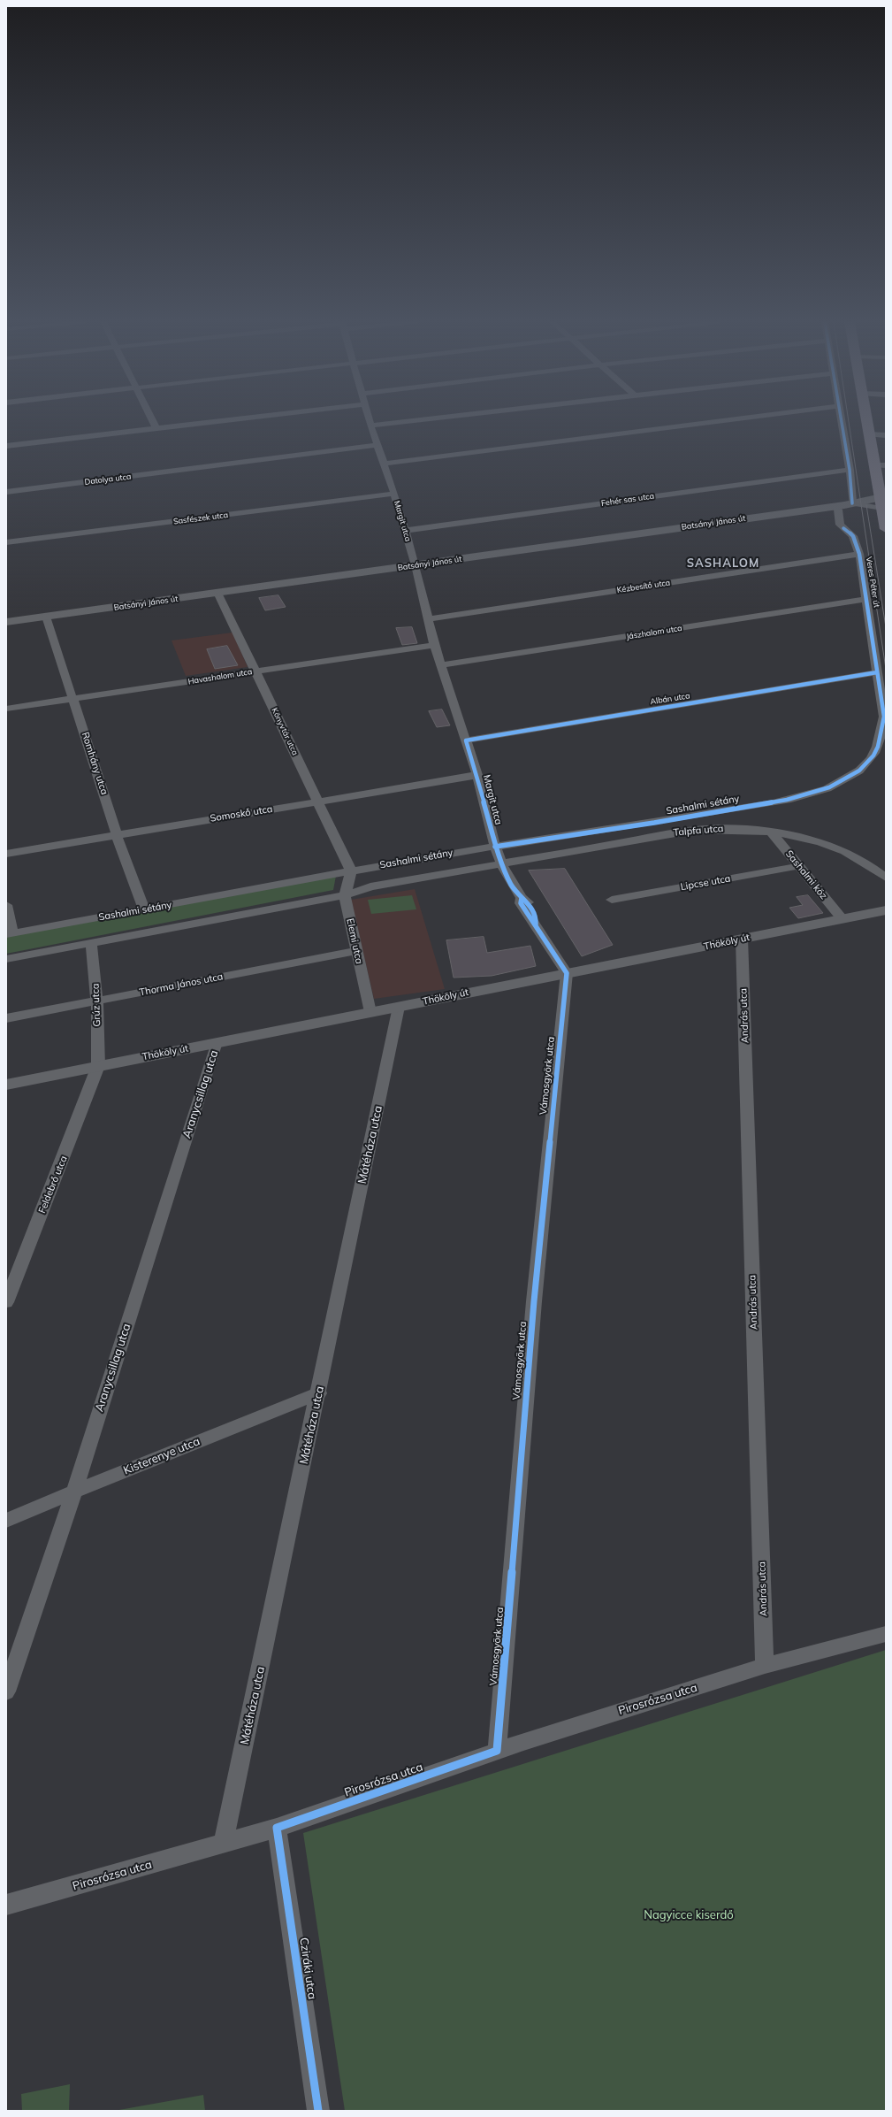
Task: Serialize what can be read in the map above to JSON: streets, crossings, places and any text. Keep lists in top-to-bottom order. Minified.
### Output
{"streets":{"street":["Datolya utca","Fehér sas utca","Sasfészek utca","Margit utca","Batsányi János út","Veres Péter út","Kézbesítő utca","Jászhalom utca","Havashalom utca","Albán utca","Könyvtár utca","Romhány utca","Sashalmi sétány","Somoskő utca","Talpfa utca","Sashalmi köz","Lipcse utca","Elemi utca","Thököly út","Thorma János utca","Grúz utca","András utca","Vámosgyörk utca","Aranycsillag utca","Mátéháza utca","Feldebrő utca","Kisterenye utca","Pirosrózsa utca","Cziráki utca"]},"crossings":[["Datolya utca","Margit utca"],["Fehér sas utca","Margit utca"],["Sasfészek utca","Margit utca"],["Margit utca","Batsányi János út"],["Margit utca","Kézbesítő utca"],["Margit utca","Jászhalom utca"],["Margit utca","Havashalom utca"],["Margit utca","Albán utca"],["Margit utca","Sashalmi sétány"],["Margit utca","Somoskő utca"],["Margit utca","Talpfa utca"],["Margit utca","Thököly út"],["Margit utca","Vámosgyörk utca"],["Batsányi János út","Veres Péter út"],["Batsányi János út","Könyvtár utca"],["Batsányi János út","Romhány utca"],["Veres Péter út","Kézbesítő utca"],["Veres Péter út","Jászhalom utca"],["Veres Péter út","Albán utca"],["Veres Péter út","Sashalmi sétány"],["Havashalom utca","Könyvtár utca"],["Havashalom utca","Romhány utca"],["Könyvtár utca","Sashalmi sétány"],["Könyvtár utca","Somoskő utca"],["Könyvtár utca","Elemi utca"],["Romhány utca","Sashalmi sétány"],["Romhány utca","Somoskő utca"],["Sashalmi sétány","Talpfa utca"],["Sashalmi sétány","Elemi utca"],["Sashalmi sétány","Grúz utca"],["Talpfa utca","Sashalmi köz"],["Sashalmi köz","Lipcse utca"],["Sashalmi köz","Thököly út"],["Elemi utca","Thököly út"],["Elemi utca","Thorma János utca"],["Thököly út","Grúz utca"],["Thököly út","András utca"],["Thököly út","Vámosgyörk utca"],["Thököly út","Aranycsillag utca"],["Thököly út","Mátéháza utca"],["Thököly út","Feldebrő utca"],["Thorma János utca","Grúz utca"],["Grúz utca","Feldebrő utca"],["András utca","Pirosrózsa utca"],["Vámosgyörk utca","Pirosrózsa utca"],["Aranycsillag utca","Kisterenye utca"],["Mátéháza utca","Kisterenye utca"],["Mátéháza utca","Pirosrózsa utca"],["Pirosrózsa utca","Cziráki utca"]],"districts":["SASHALOM"],"parks":["Nagyicce kiserdő"]}
